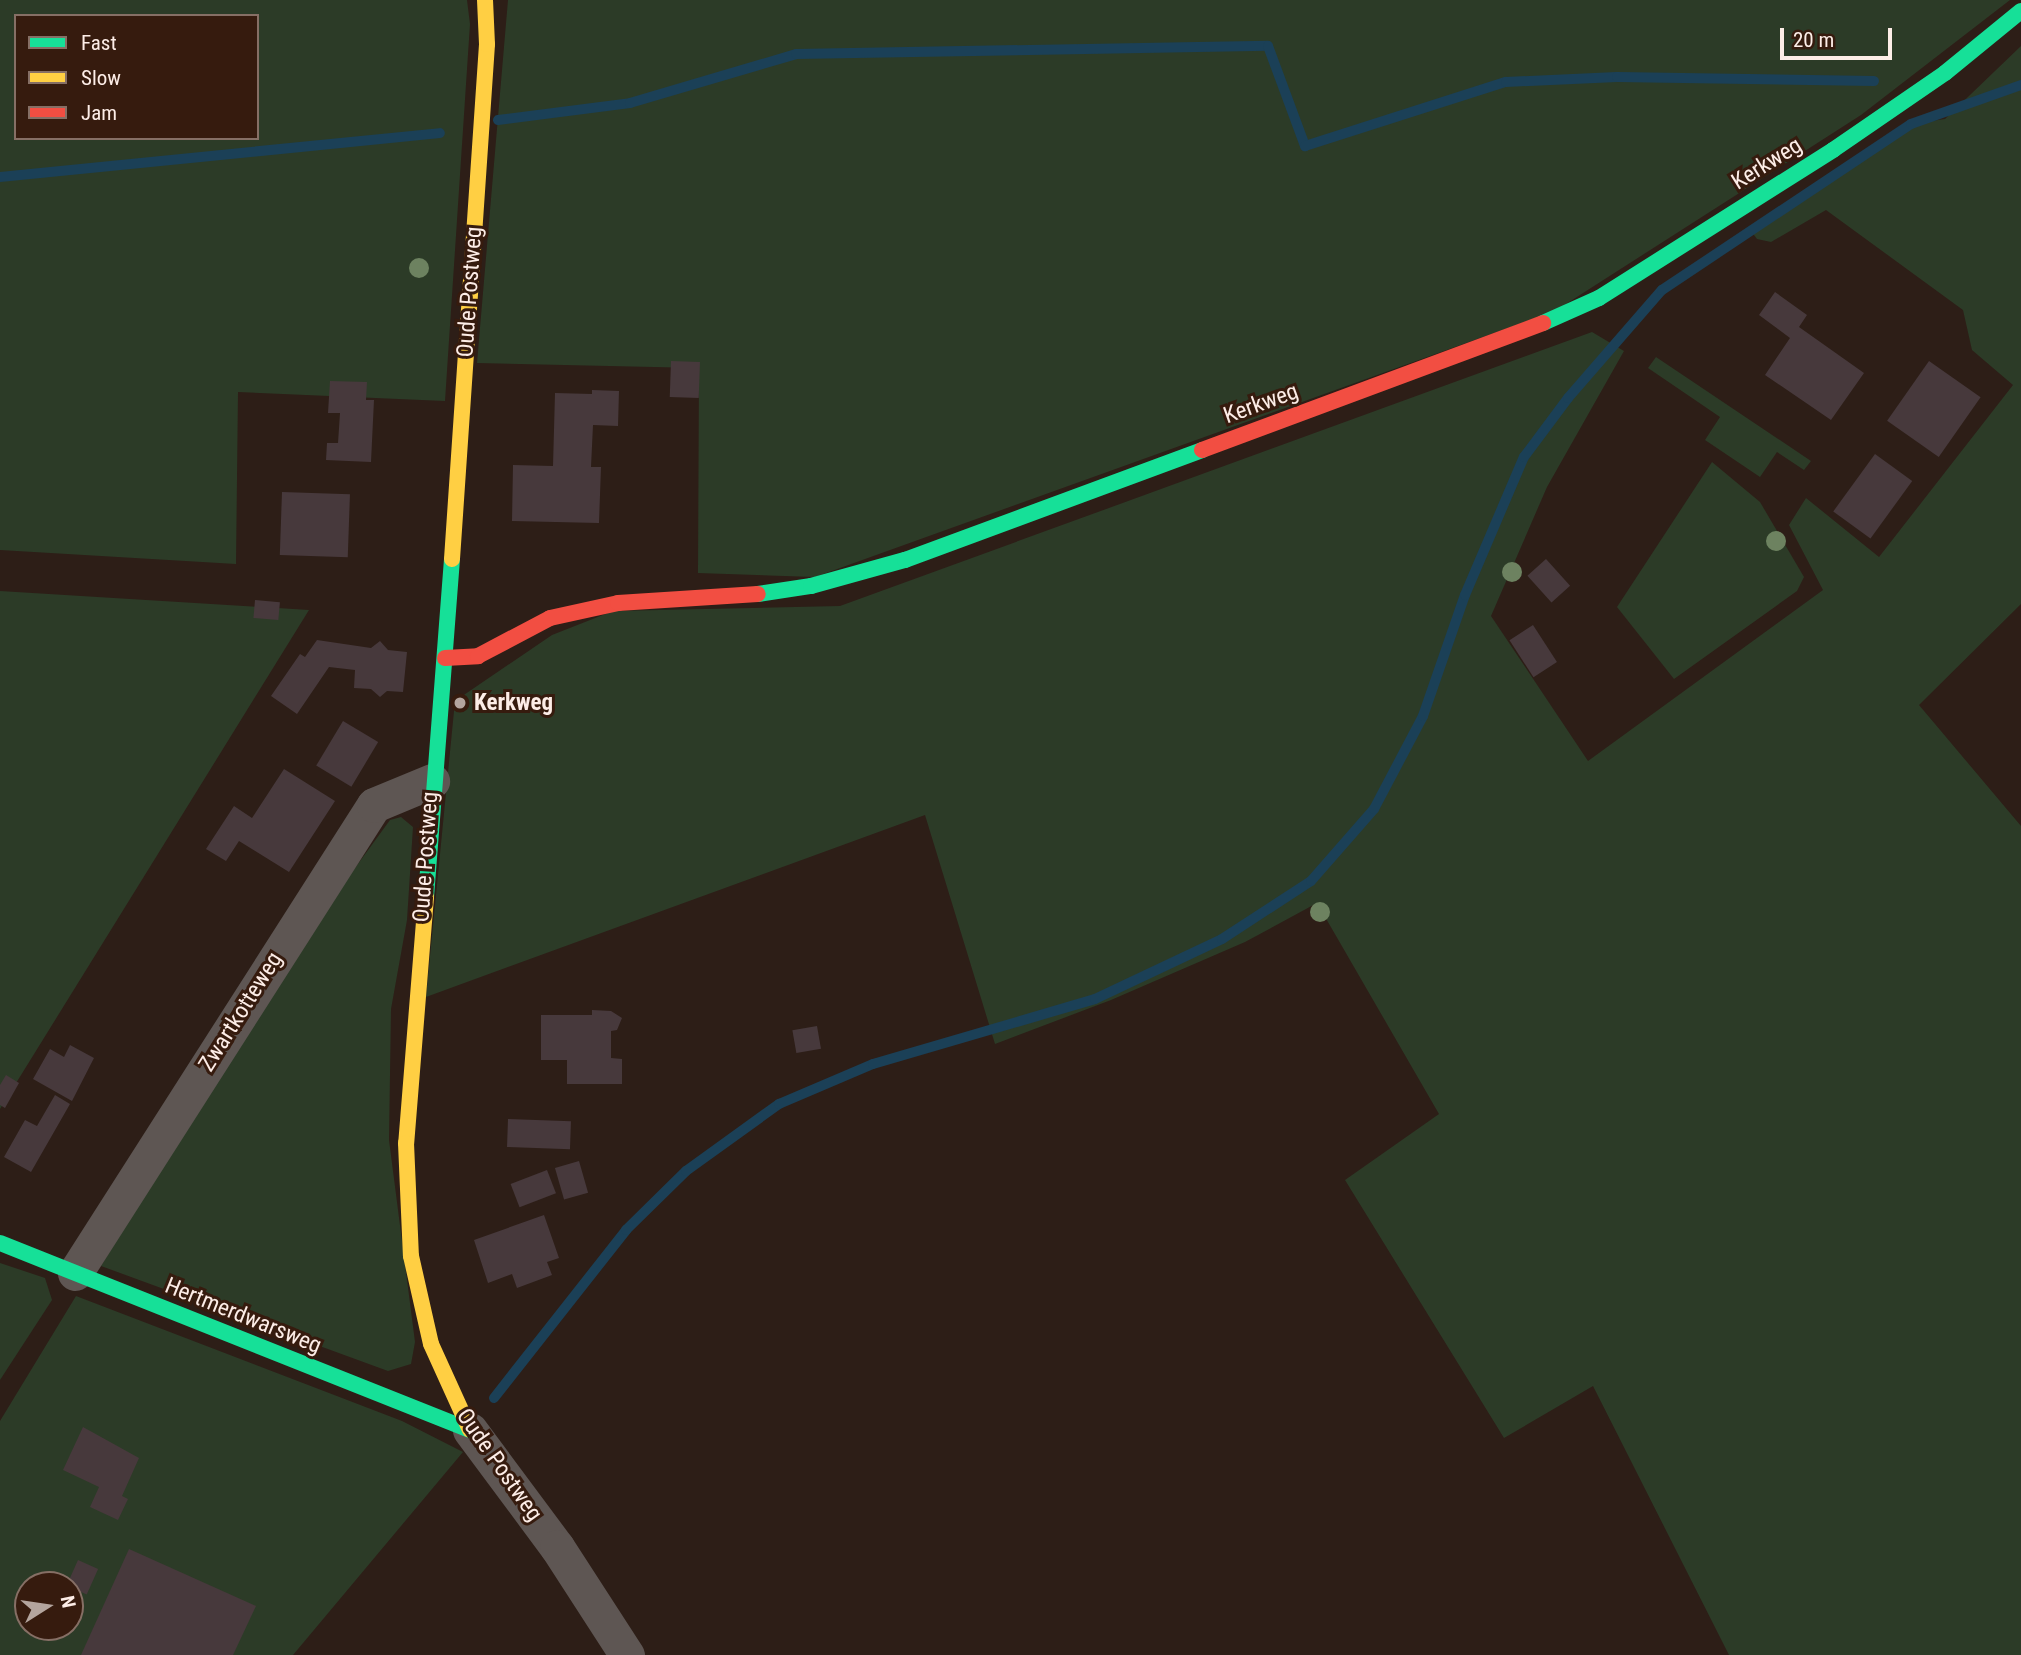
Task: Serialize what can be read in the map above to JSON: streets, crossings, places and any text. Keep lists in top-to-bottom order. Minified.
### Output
{"streets":{"street":["Kerkweg","Oude Postweg","Zwartkotteweg","Hertmerdwarsweg"]},"crossings":[["Kerkweg","Oude Postweg"],["Oude Postweg","Zwartkotteweg"],["Oude Postweg","Hertmerdwarsweg"],["Zwartkotteweg","Hertmerdwarsweg"]],"places":["Kerkweg"],"legend":["Fast","Slow","Jam"],"scale_bar":"20 m","north":"right"}
